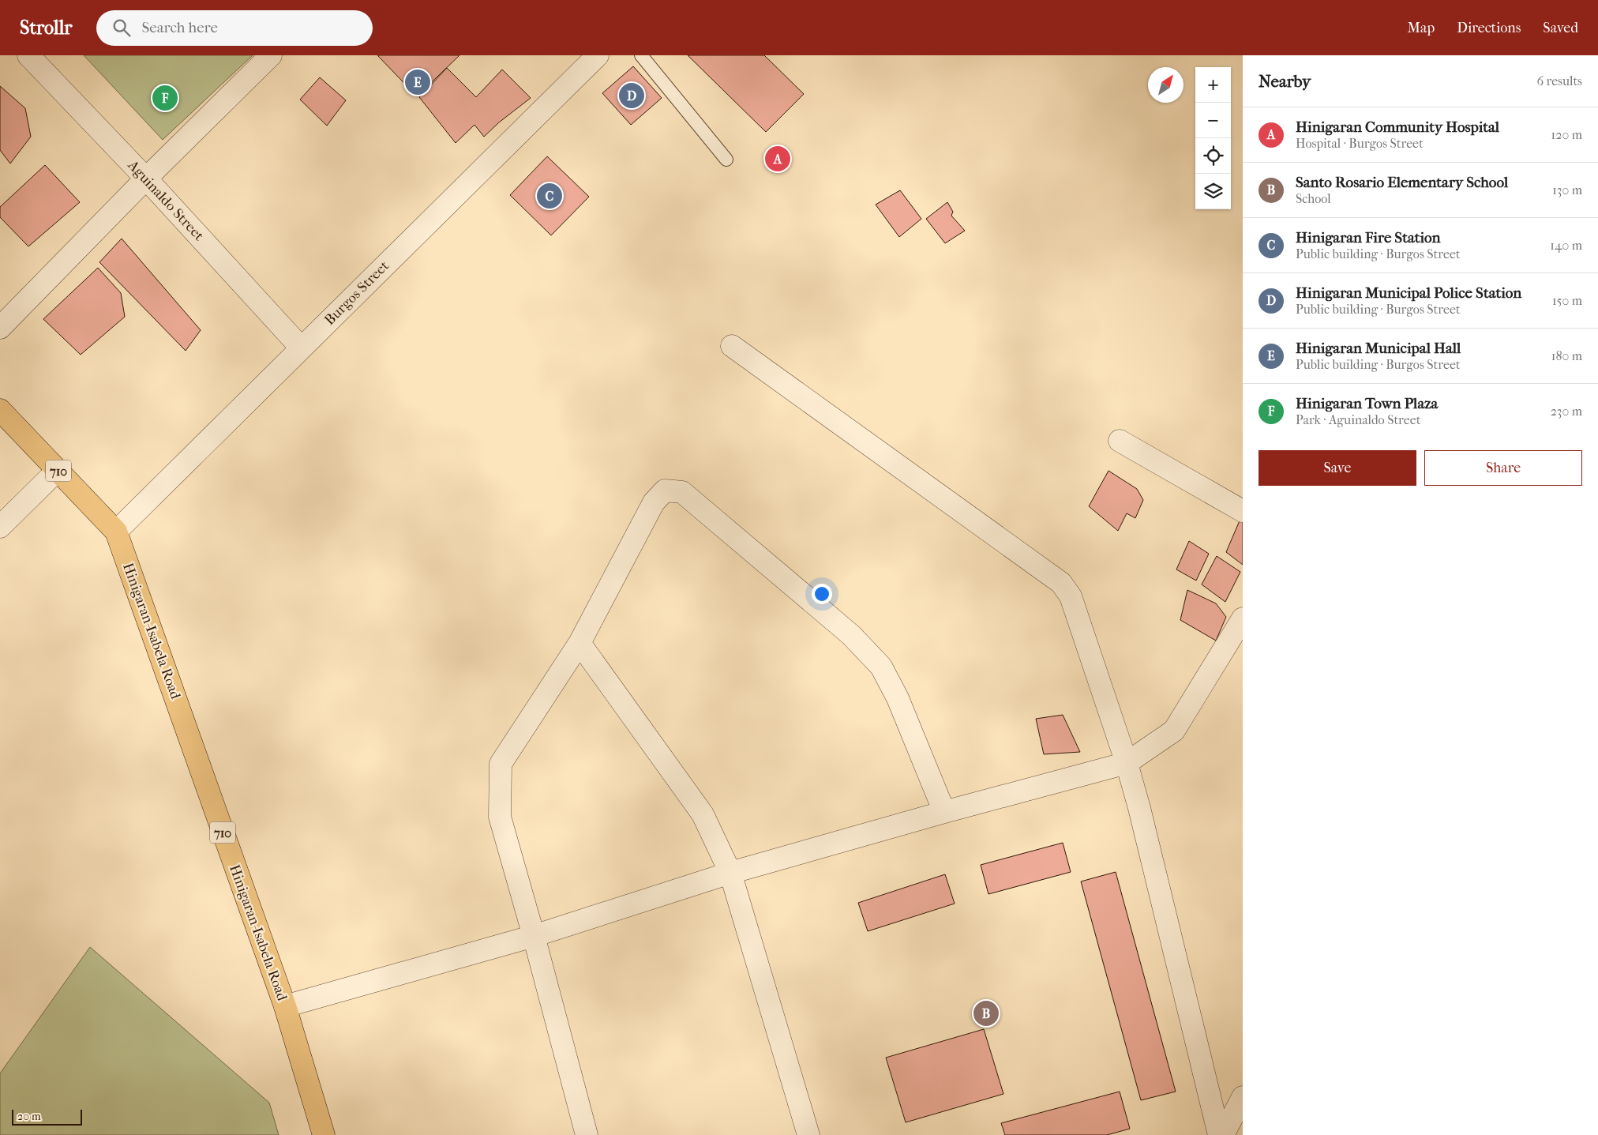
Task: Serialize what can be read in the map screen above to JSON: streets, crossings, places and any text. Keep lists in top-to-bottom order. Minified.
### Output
{"streets":{"main road":["710","Hinigaran-Isabela Road"],"street":["Aguinaldo Street","Burgos Street"]},"crossings":[["Aguinaldo Street","Burgos Street"],["Burgos Street","710"],["Burgos Street","Hinigaran-Isabela Road"],["710","Hinigaran-Isabela Road"]],"scale_bar":"20 m","north":"top right","page":{"header":"Strollr","search":"Search here","nav":["Map","Directions","Saved"],"heading":["Nearby","6 results"],"map_buttons":["+","−"],"pins":["E","D","F","A","C","B"],"list":[{"mark":"A","name":"Hinigaran Community Hospital","note":"Hospital · Burgos Street","value":"120 m"},{"mark":"B","name":"Santo Rosario Elementary School","note":"School","value":"130 m"},{"mark":"C","name":"Hinigaran Fire Station","note":"Public building · Burgos Street","value":"140 m"},{"mark":"D","name":"Hinigaran Municipal Police Station","note":"Public building · Burgos Street","value":"150 m"},{"mark":"E","name":"Hinigaran Municipal Hall","note":"Public building · Burgos Street","value":"180 m"},{"mark":"F","name":"Hinigaran Town Plaza","note":"Park · Aguinaldo Street","value":"230 m"}],"buttons":["Save","Share"],"scale":"20 m"}}
